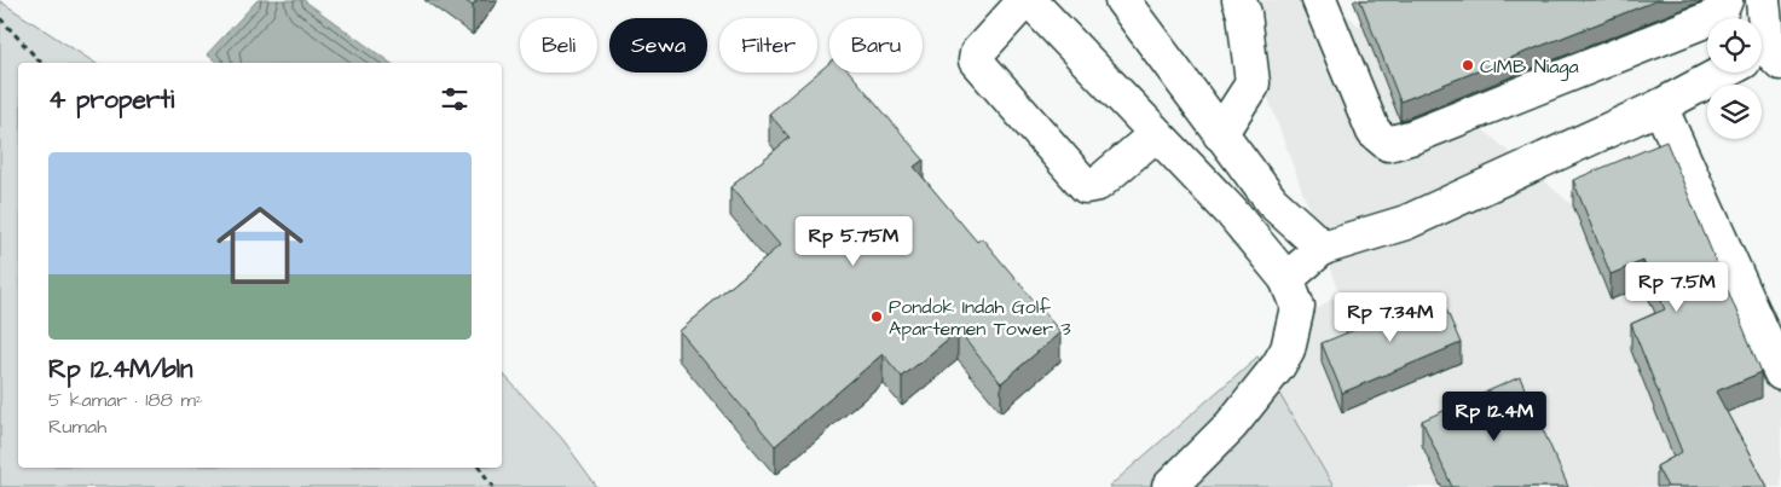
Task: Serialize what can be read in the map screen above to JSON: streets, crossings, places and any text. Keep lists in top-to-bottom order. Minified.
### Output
{"places":["CIMB Niaga","Pondok Indah Golf Apartemen Tower 3"],"page":{"chip":["Beli","Sewa","Filter","Baru"],"heading":"4 properti","list":[{"name":"Rp 12.4M/bln","note":"5 kamar · 188 m² · Rumah"}],"price":["Rp 5.75M","Rp 7.5M","Rp 7.34M","Rp 12.4M"]}}
